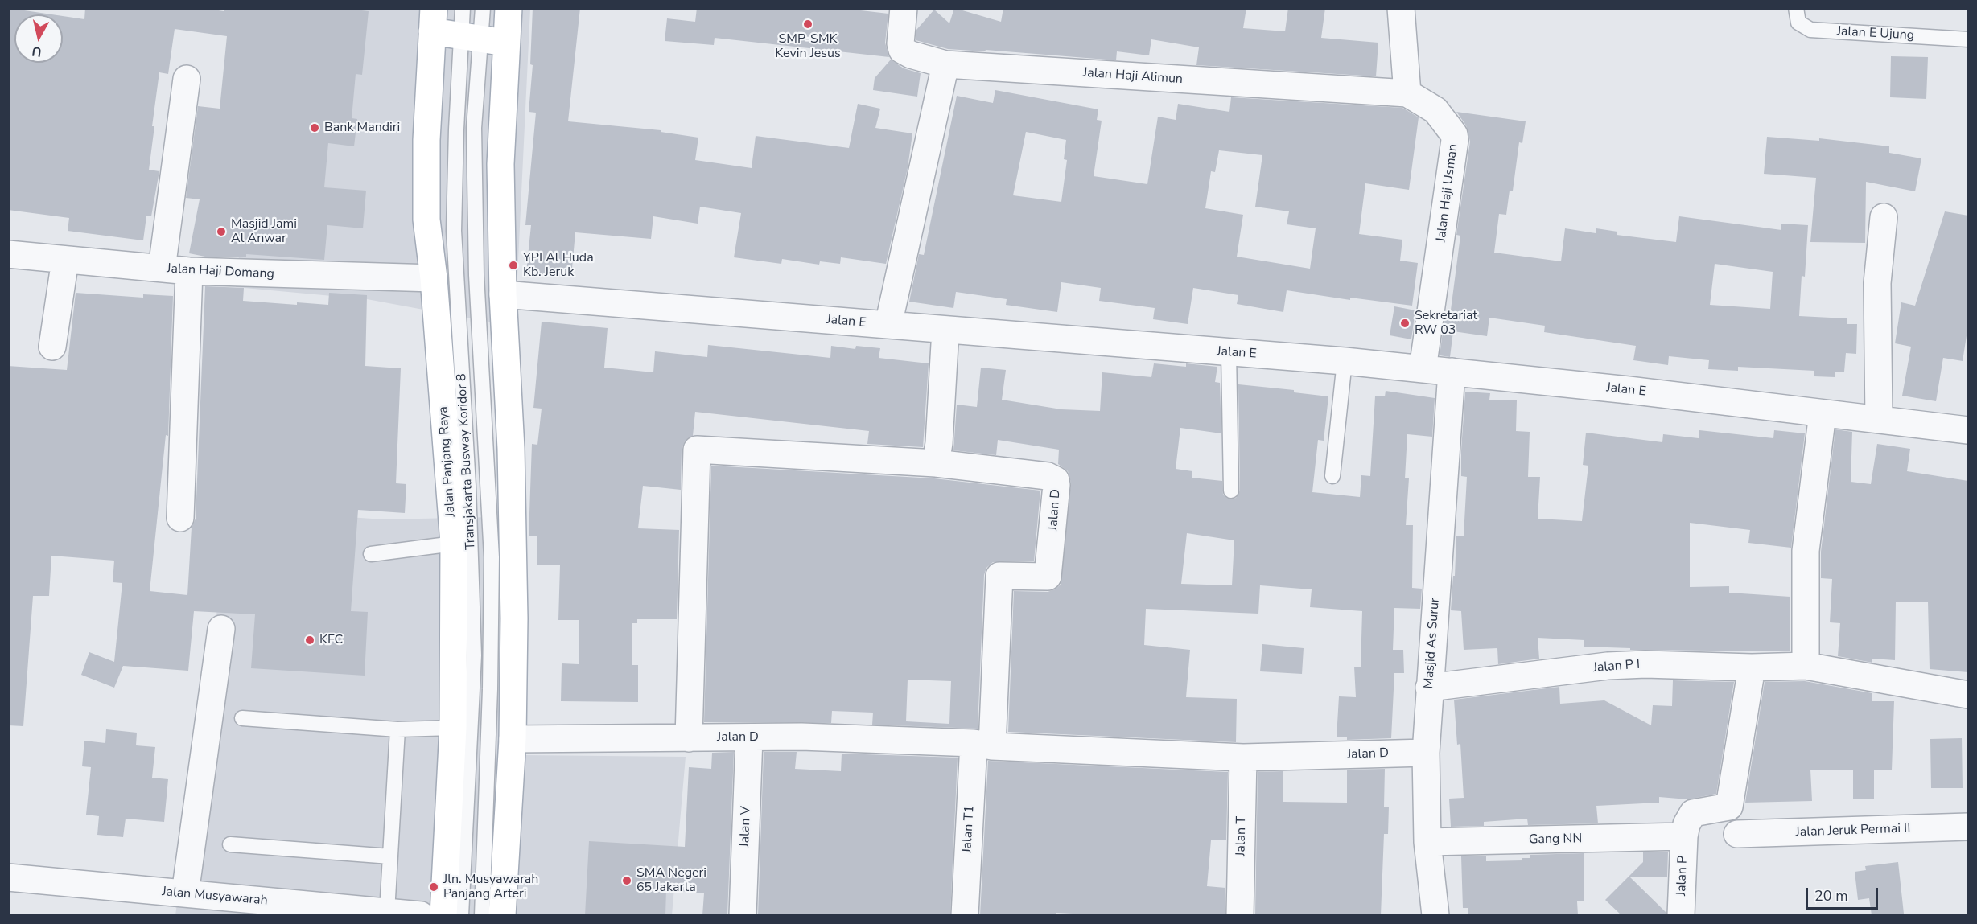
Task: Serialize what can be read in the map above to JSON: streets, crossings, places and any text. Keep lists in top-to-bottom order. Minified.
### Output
{"streets":{"main road":["Jalan Panjang Raya"],"street":["Jalan Haji Alimun","Jalan Haji Usman","Jalan Haji Domang","Jalan E","Jalan D","Masjid As Surur","Jalan P I","Jalan V","Jalan T1","Jalan Jeruk Permai II","Jalan T","Gang NN","Jalan P","Jalan Musyawarah"],"lane":["Jalan E Ujung","Transjakarta Busway Koridor 8"]},"crossings":[["Jalan Haji Alimun","Jalan Haji Usman"],["Jalan Haji Usman","Jalan E"],["Jalan Haji Domang","Jalan Panjang Raya"],["Jalan E","Masjid As Surur"],["Jalan D","Masjid As Surur"],["Jalan D","Jalan V"],["Jalan D","Jalan T1"],["Jalan D","Jalan T"],["Masjid As Surur","Jalan P I"],["Masjid As Surur","Gang NN"],["Jalan P I","Jalan P"],["Gang NN","Jalan P"]],"places":["SMP-SMK Kevin Jesus","Bank Mandiri","Masjid Jami Al Anwar","YPI Al Huda Kb. Jeruk","Sekretariat RW 03","KFC","SMA Negeri 65 Jakarta","Jln. Musyawarah Panjang Arteri"],"scale_bar":"20 m","north":"bottom"}
